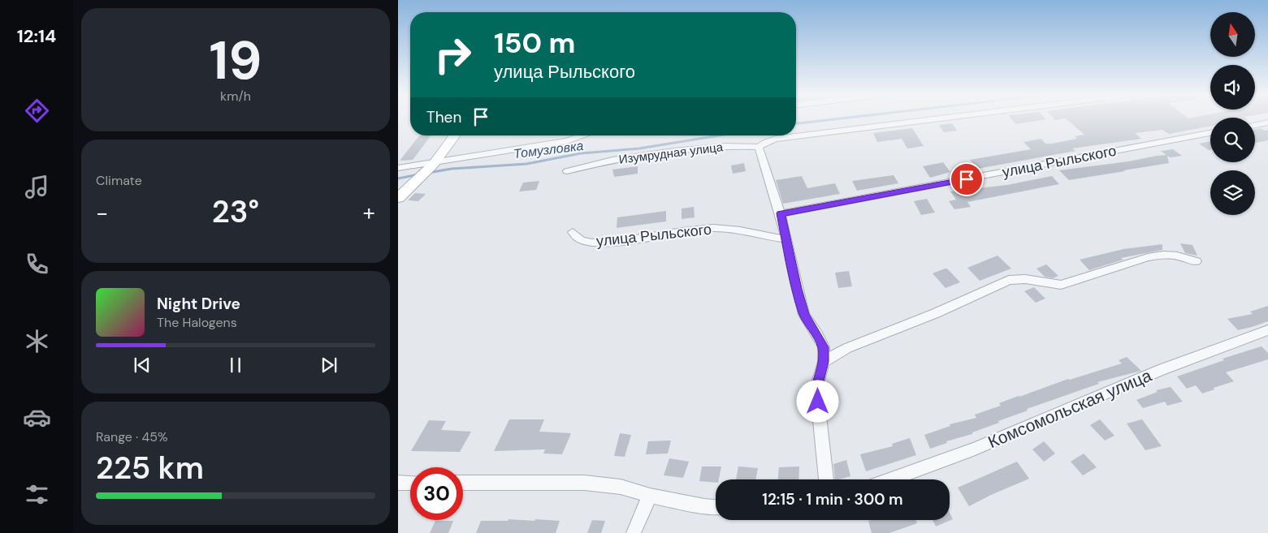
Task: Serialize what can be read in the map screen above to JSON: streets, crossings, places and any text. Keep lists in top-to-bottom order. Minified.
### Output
{"streets":{"street":["Изумрудная улица","улица Рыльского","Комсомольская улица"]},"water":["Томузловка"],"north":"top","page":{"tabs":"12:14","tile":[["19","km/h"],"Climate",["Range · 45%","225 km"]],"turn":["150 m","улица Рыльского"],"then":"Then","heat":["−","23°","+"],"song":["Night Drive","The Halogens"],"limit":"30","trip":"12:15 · 1 min · 300 m"}}
